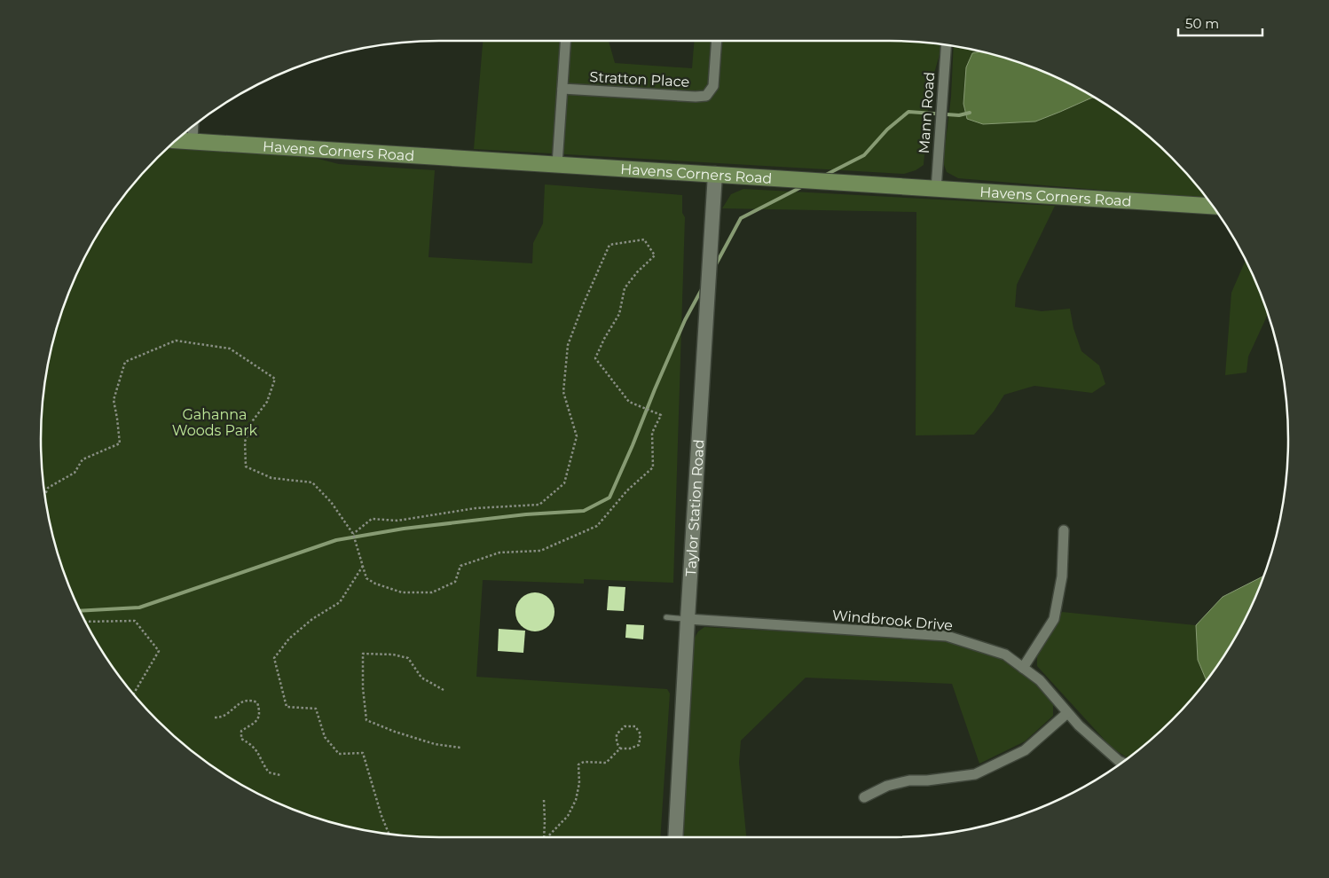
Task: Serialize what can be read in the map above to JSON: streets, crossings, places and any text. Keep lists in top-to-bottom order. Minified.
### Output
{"streets":{"main road":["Havens Corners Road","Taylor Station Road"],"street":["Stratton Place","Mann Road","Windbrook Drive"]},"crossings":[["Mann Road","Havens Corners Road"],["Havens Corners Road","Taylor Station Road"],["Taylor Station Road","Windbrook Drive"]],"parks":["Gahanna Woods Park"],"scale_bar":"50 m"}
